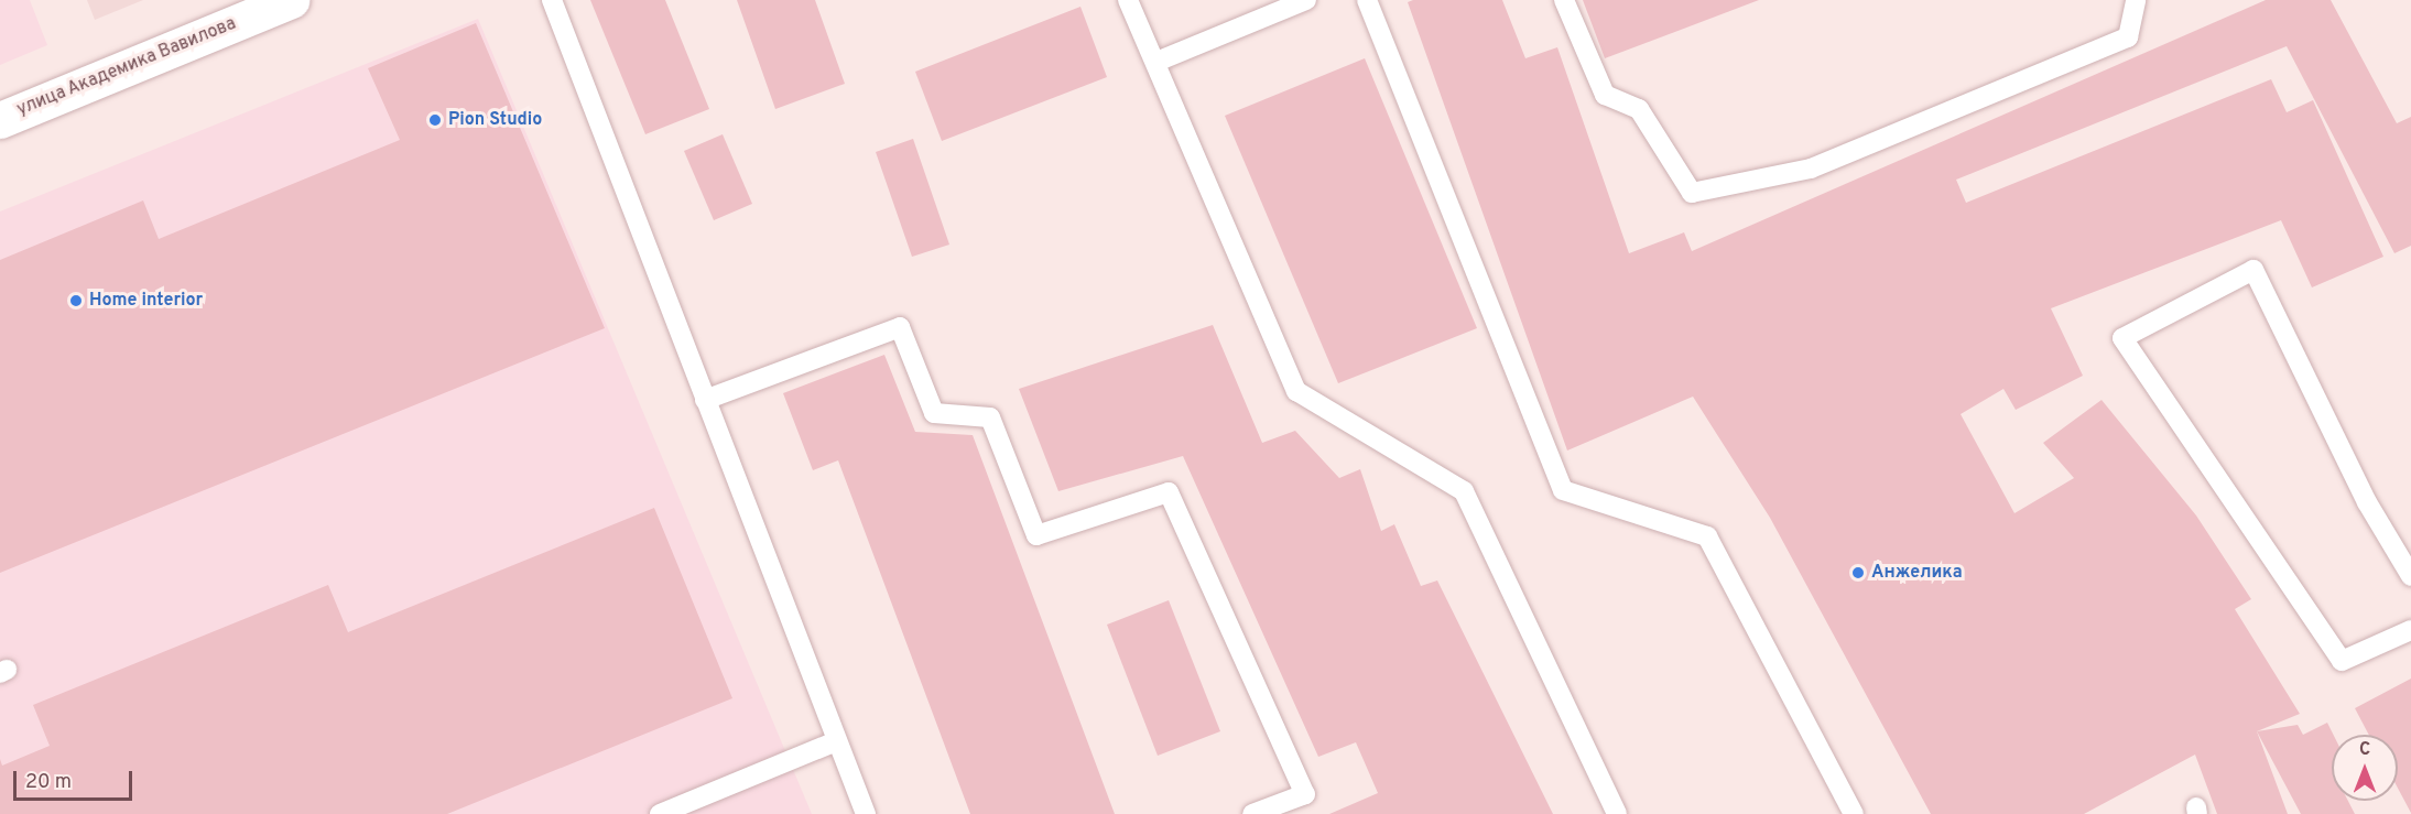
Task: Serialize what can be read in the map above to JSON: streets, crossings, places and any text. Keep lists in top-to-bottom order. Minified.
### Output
{"streets":{"street":["улица Академика Вавилова"]},"places":["Pion Studio","Home interior","Анжелика"],"scale_bar":"20 m","north":"top"}
